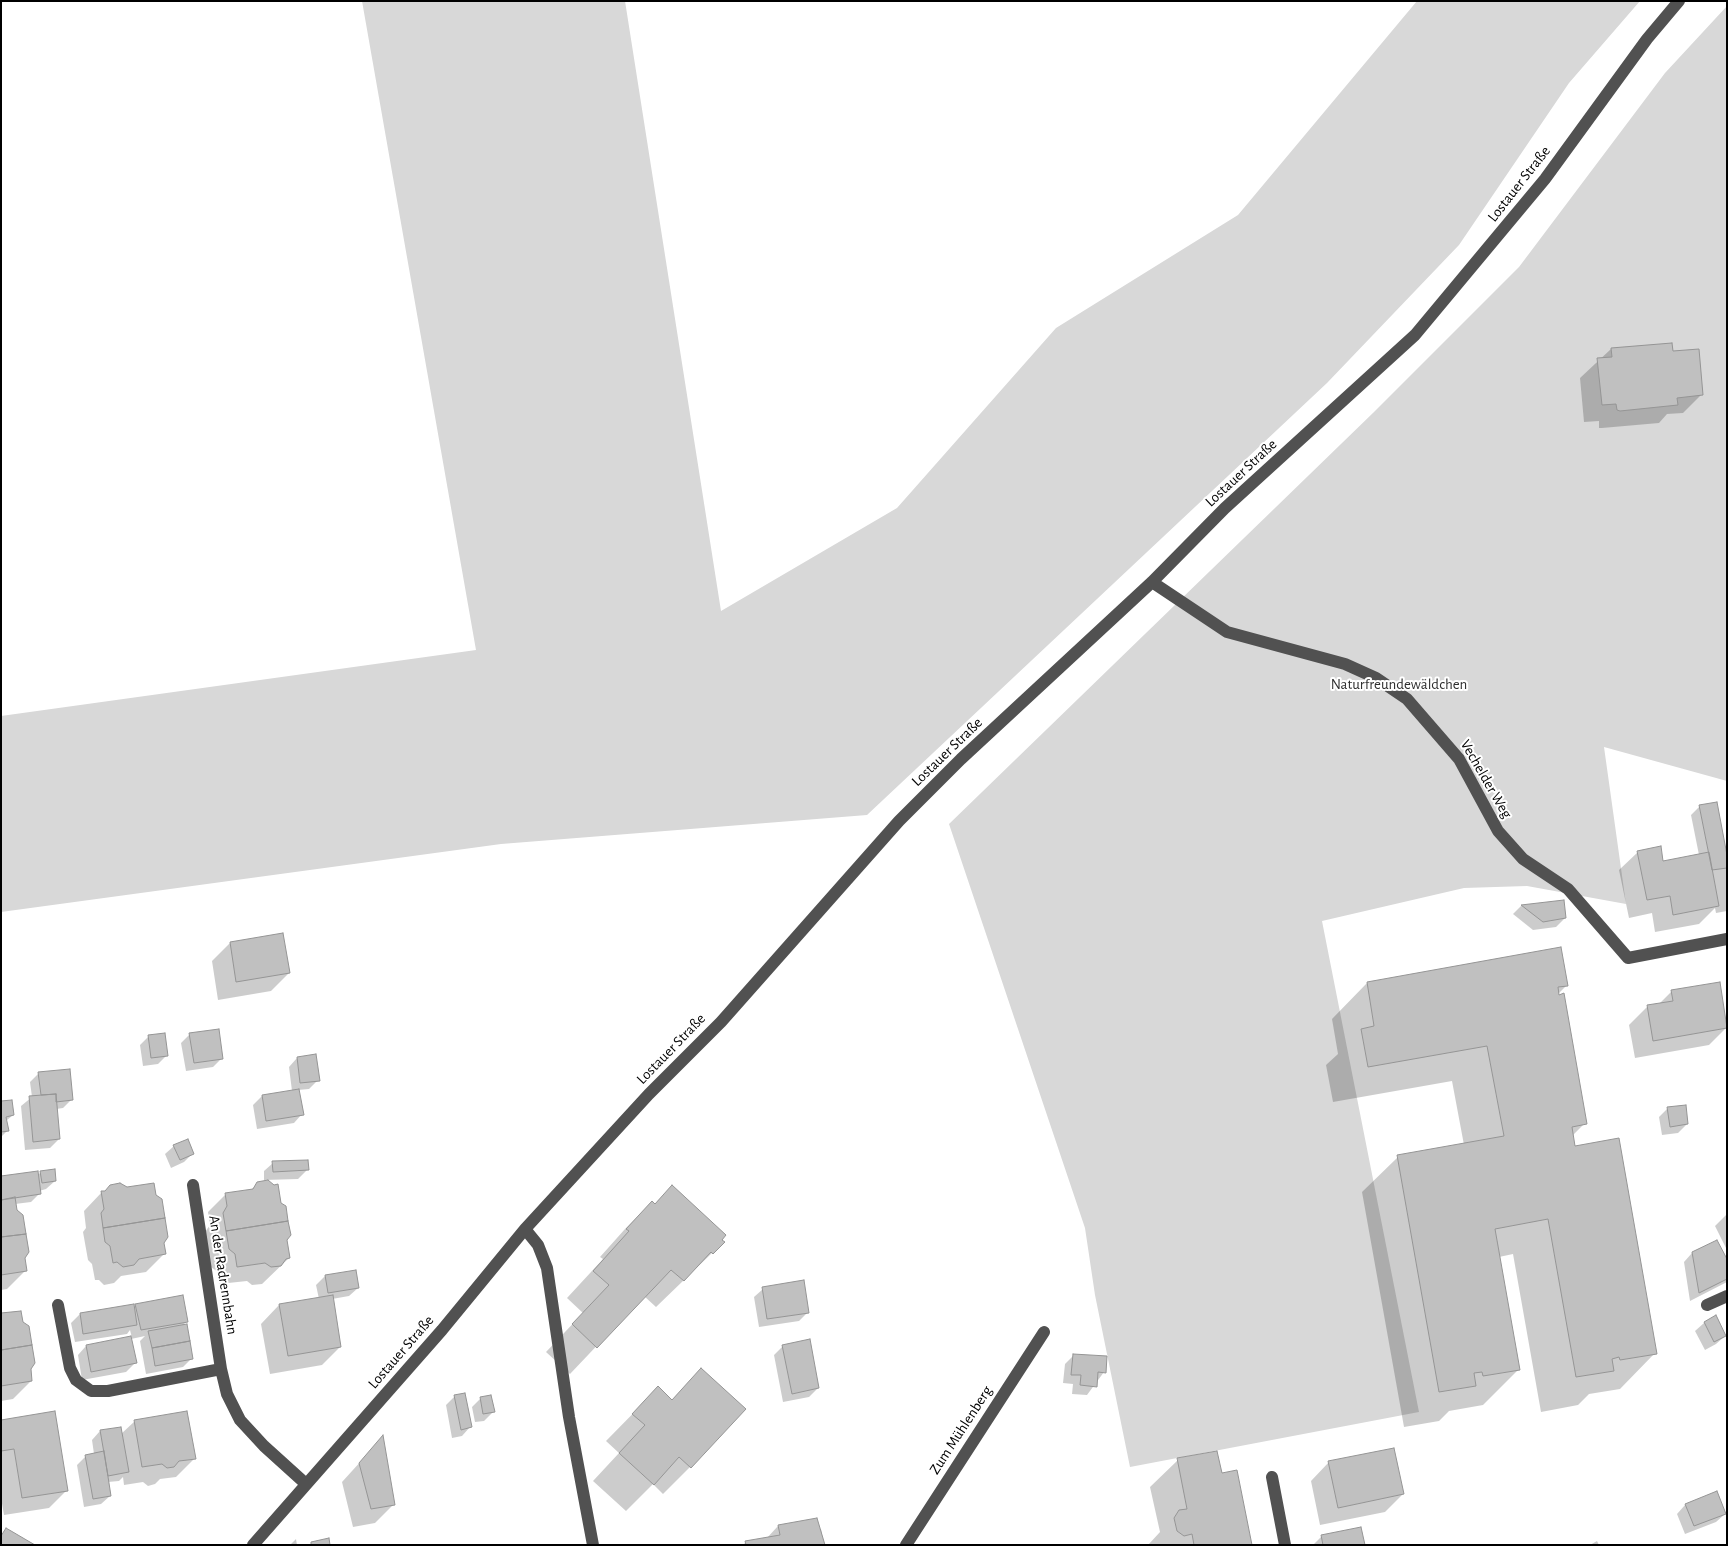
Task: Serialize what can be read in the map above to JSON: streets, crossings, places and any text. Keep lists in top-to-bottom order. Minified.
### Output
{"streets":{"street":["Lostauer Straße","Vechelder Weg","An der Radrennbahn","Zum Mühlenberg"]},"crossings":[["Lostauer Straße","Vechelder Weg"],["Lostauer Straße","An der Radrennbahn"]],"parks":["Naturfreundewäldchen"]}
